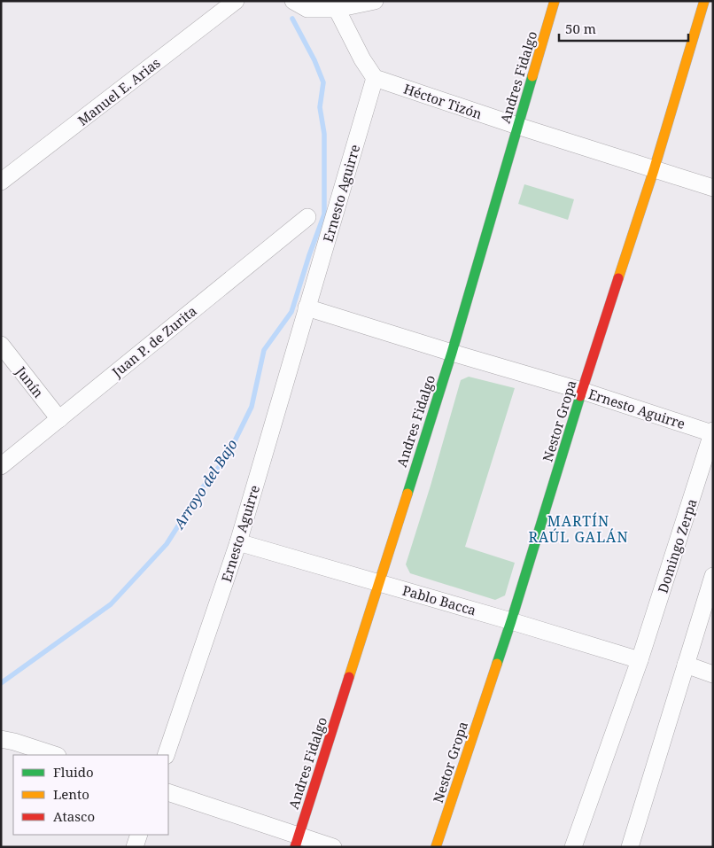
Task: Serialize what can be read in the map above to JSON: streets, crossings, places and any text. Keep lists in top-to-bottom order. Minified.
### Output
{"streets":{"street":["Andres Fidalgo","Manuel E. Arias","Héctor Tizón","Ernesto Aguirre","Juan P. de Zurita","Junín","Nestor Gropa","Domingo Zerpa","Pablo Bacca"]},"crossings":[["Andres Fidalgo","Héctor Tizón"],["Andres Fidalgo","Ernesto Aguirre"],["Andres Fidalgo","Pablo Bacca"],["Héctor Tizón","Ernesto Aguirre"],["Héctor Tizón","Nestor Gropa"],["Ernesto Aguirre","Nestor Gropa"],["Ernesto Aguirre","Domingo Zerpa"],["Ernesto Aguirre","Pablo Bacca"],["Juan P. de Zurita","Junín"],["Nestor Gropa","Pablo Bacca"],["Domingo Zerpa","Pablo Bacca"]],"districts":["MARTÍN RAÚL GALÁN"],"water":["Arroyo del Bajo"],"legend":["Fluido","Lento","Atasco"],"scale_bar":"50 m"}
